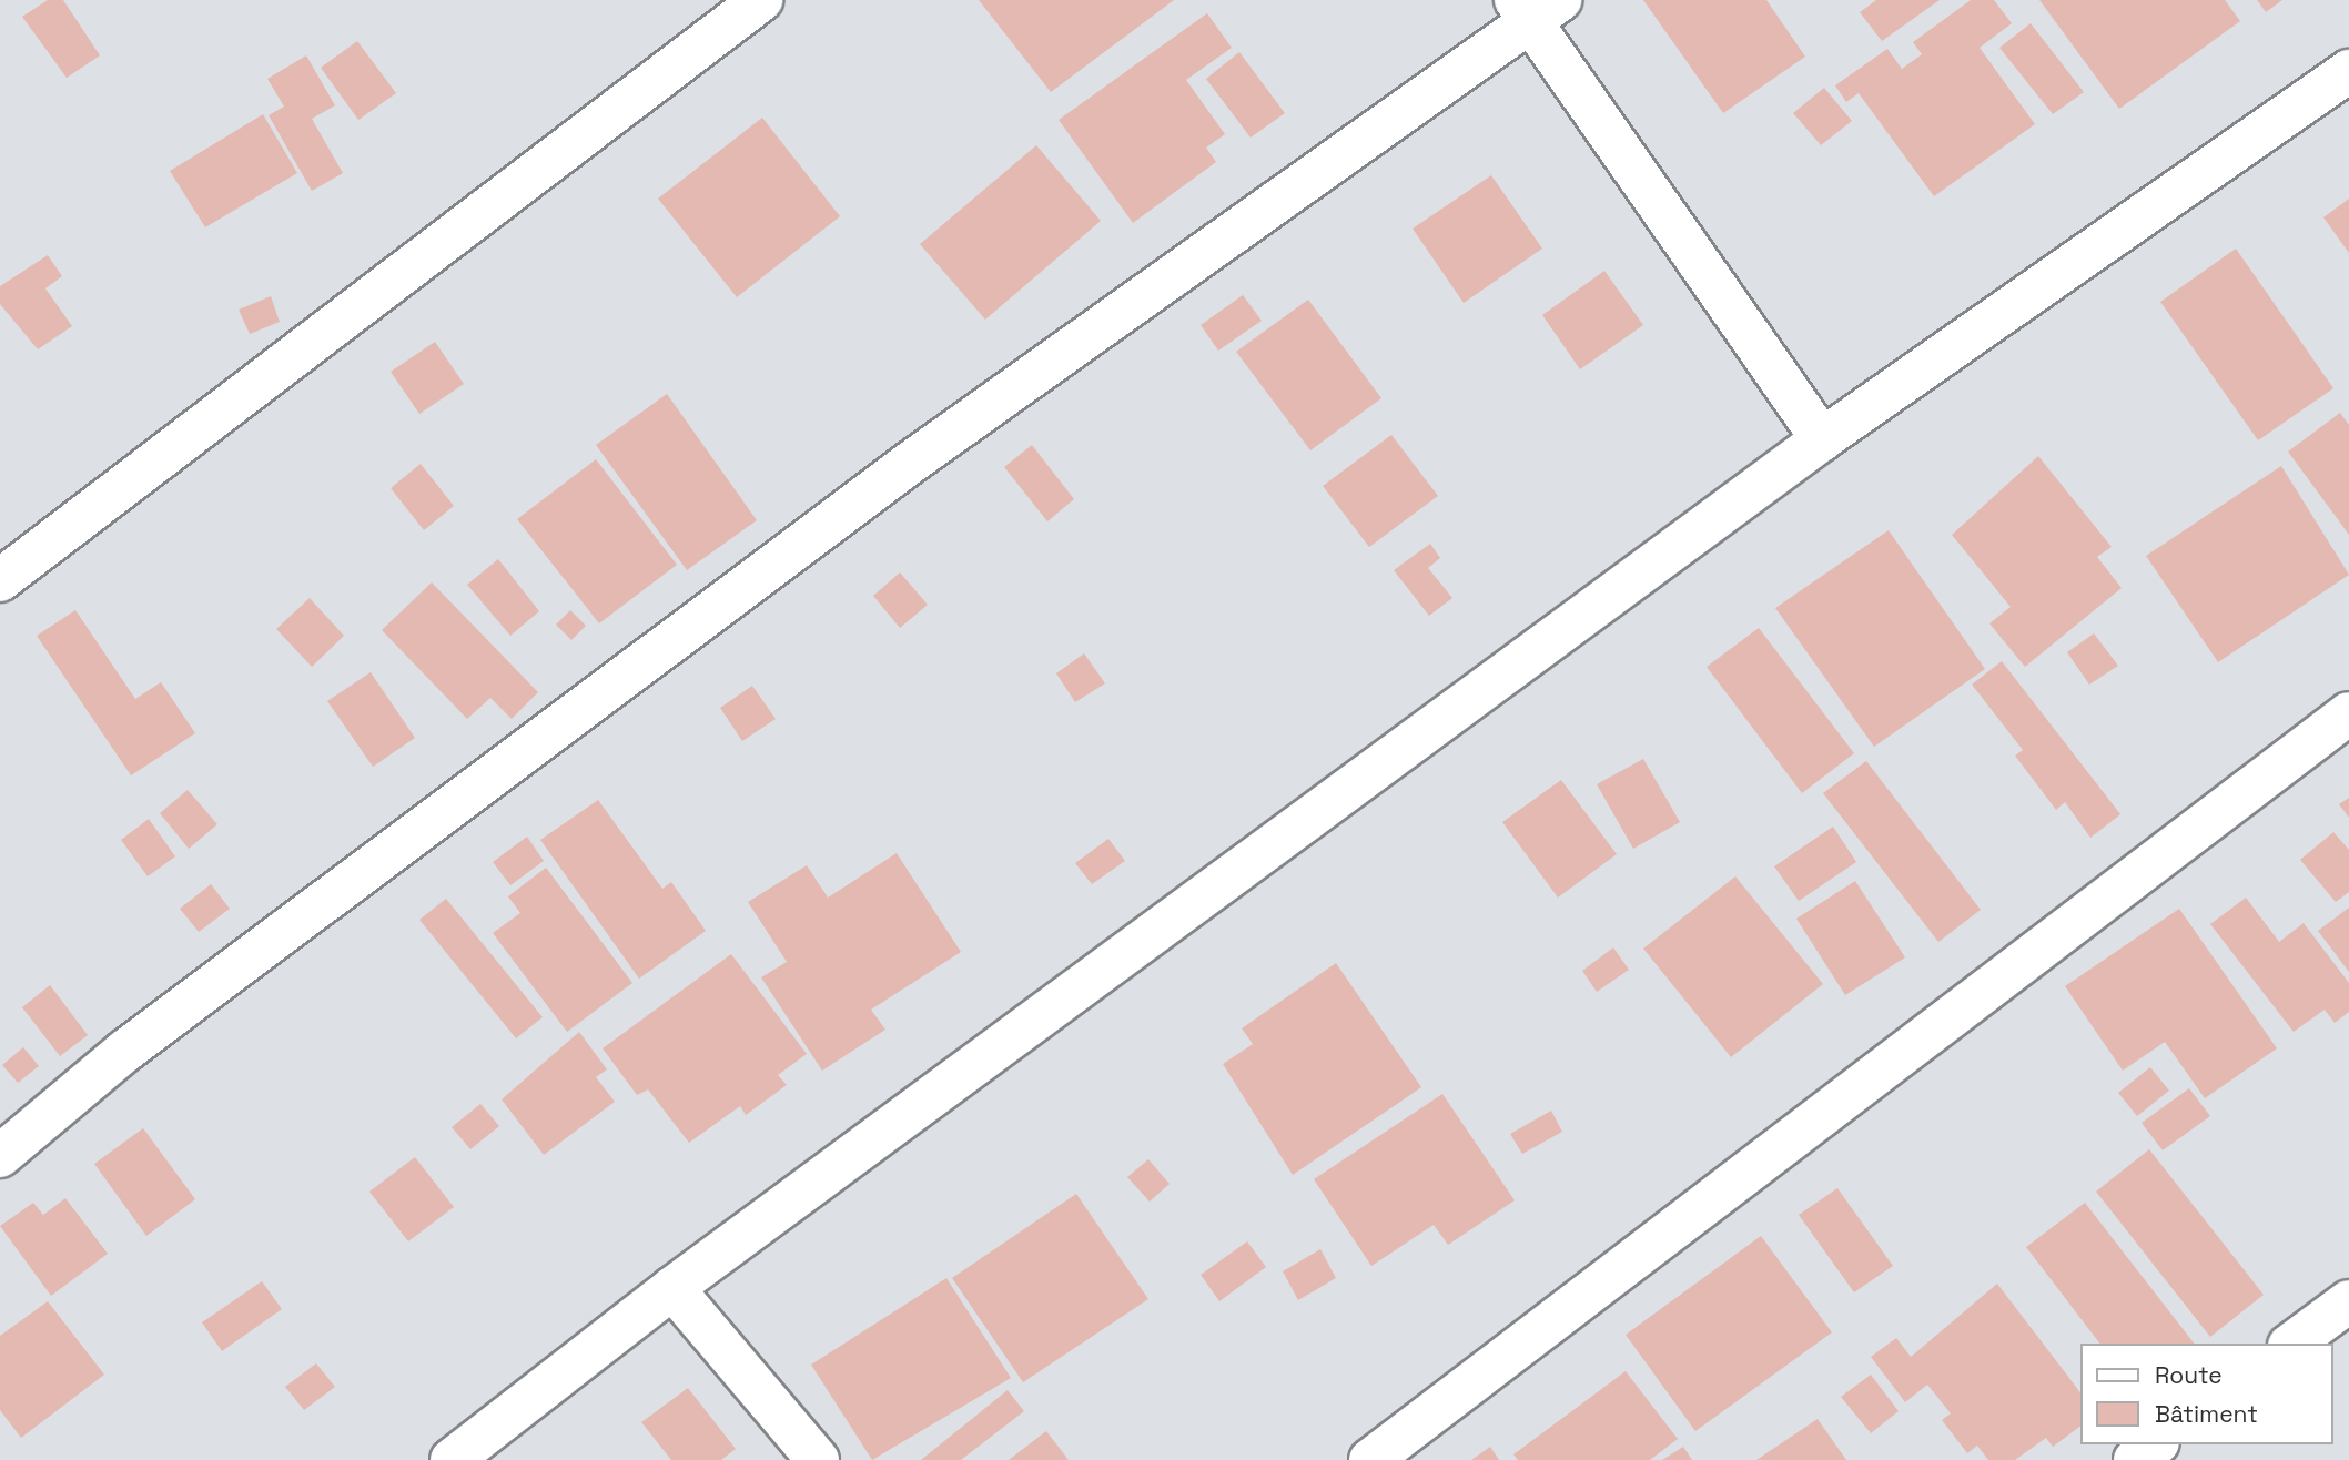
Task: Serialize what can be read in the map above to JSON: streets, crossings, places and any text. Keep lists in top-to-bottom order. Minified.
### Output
{"legend":["Route","Bâtiment"]}
